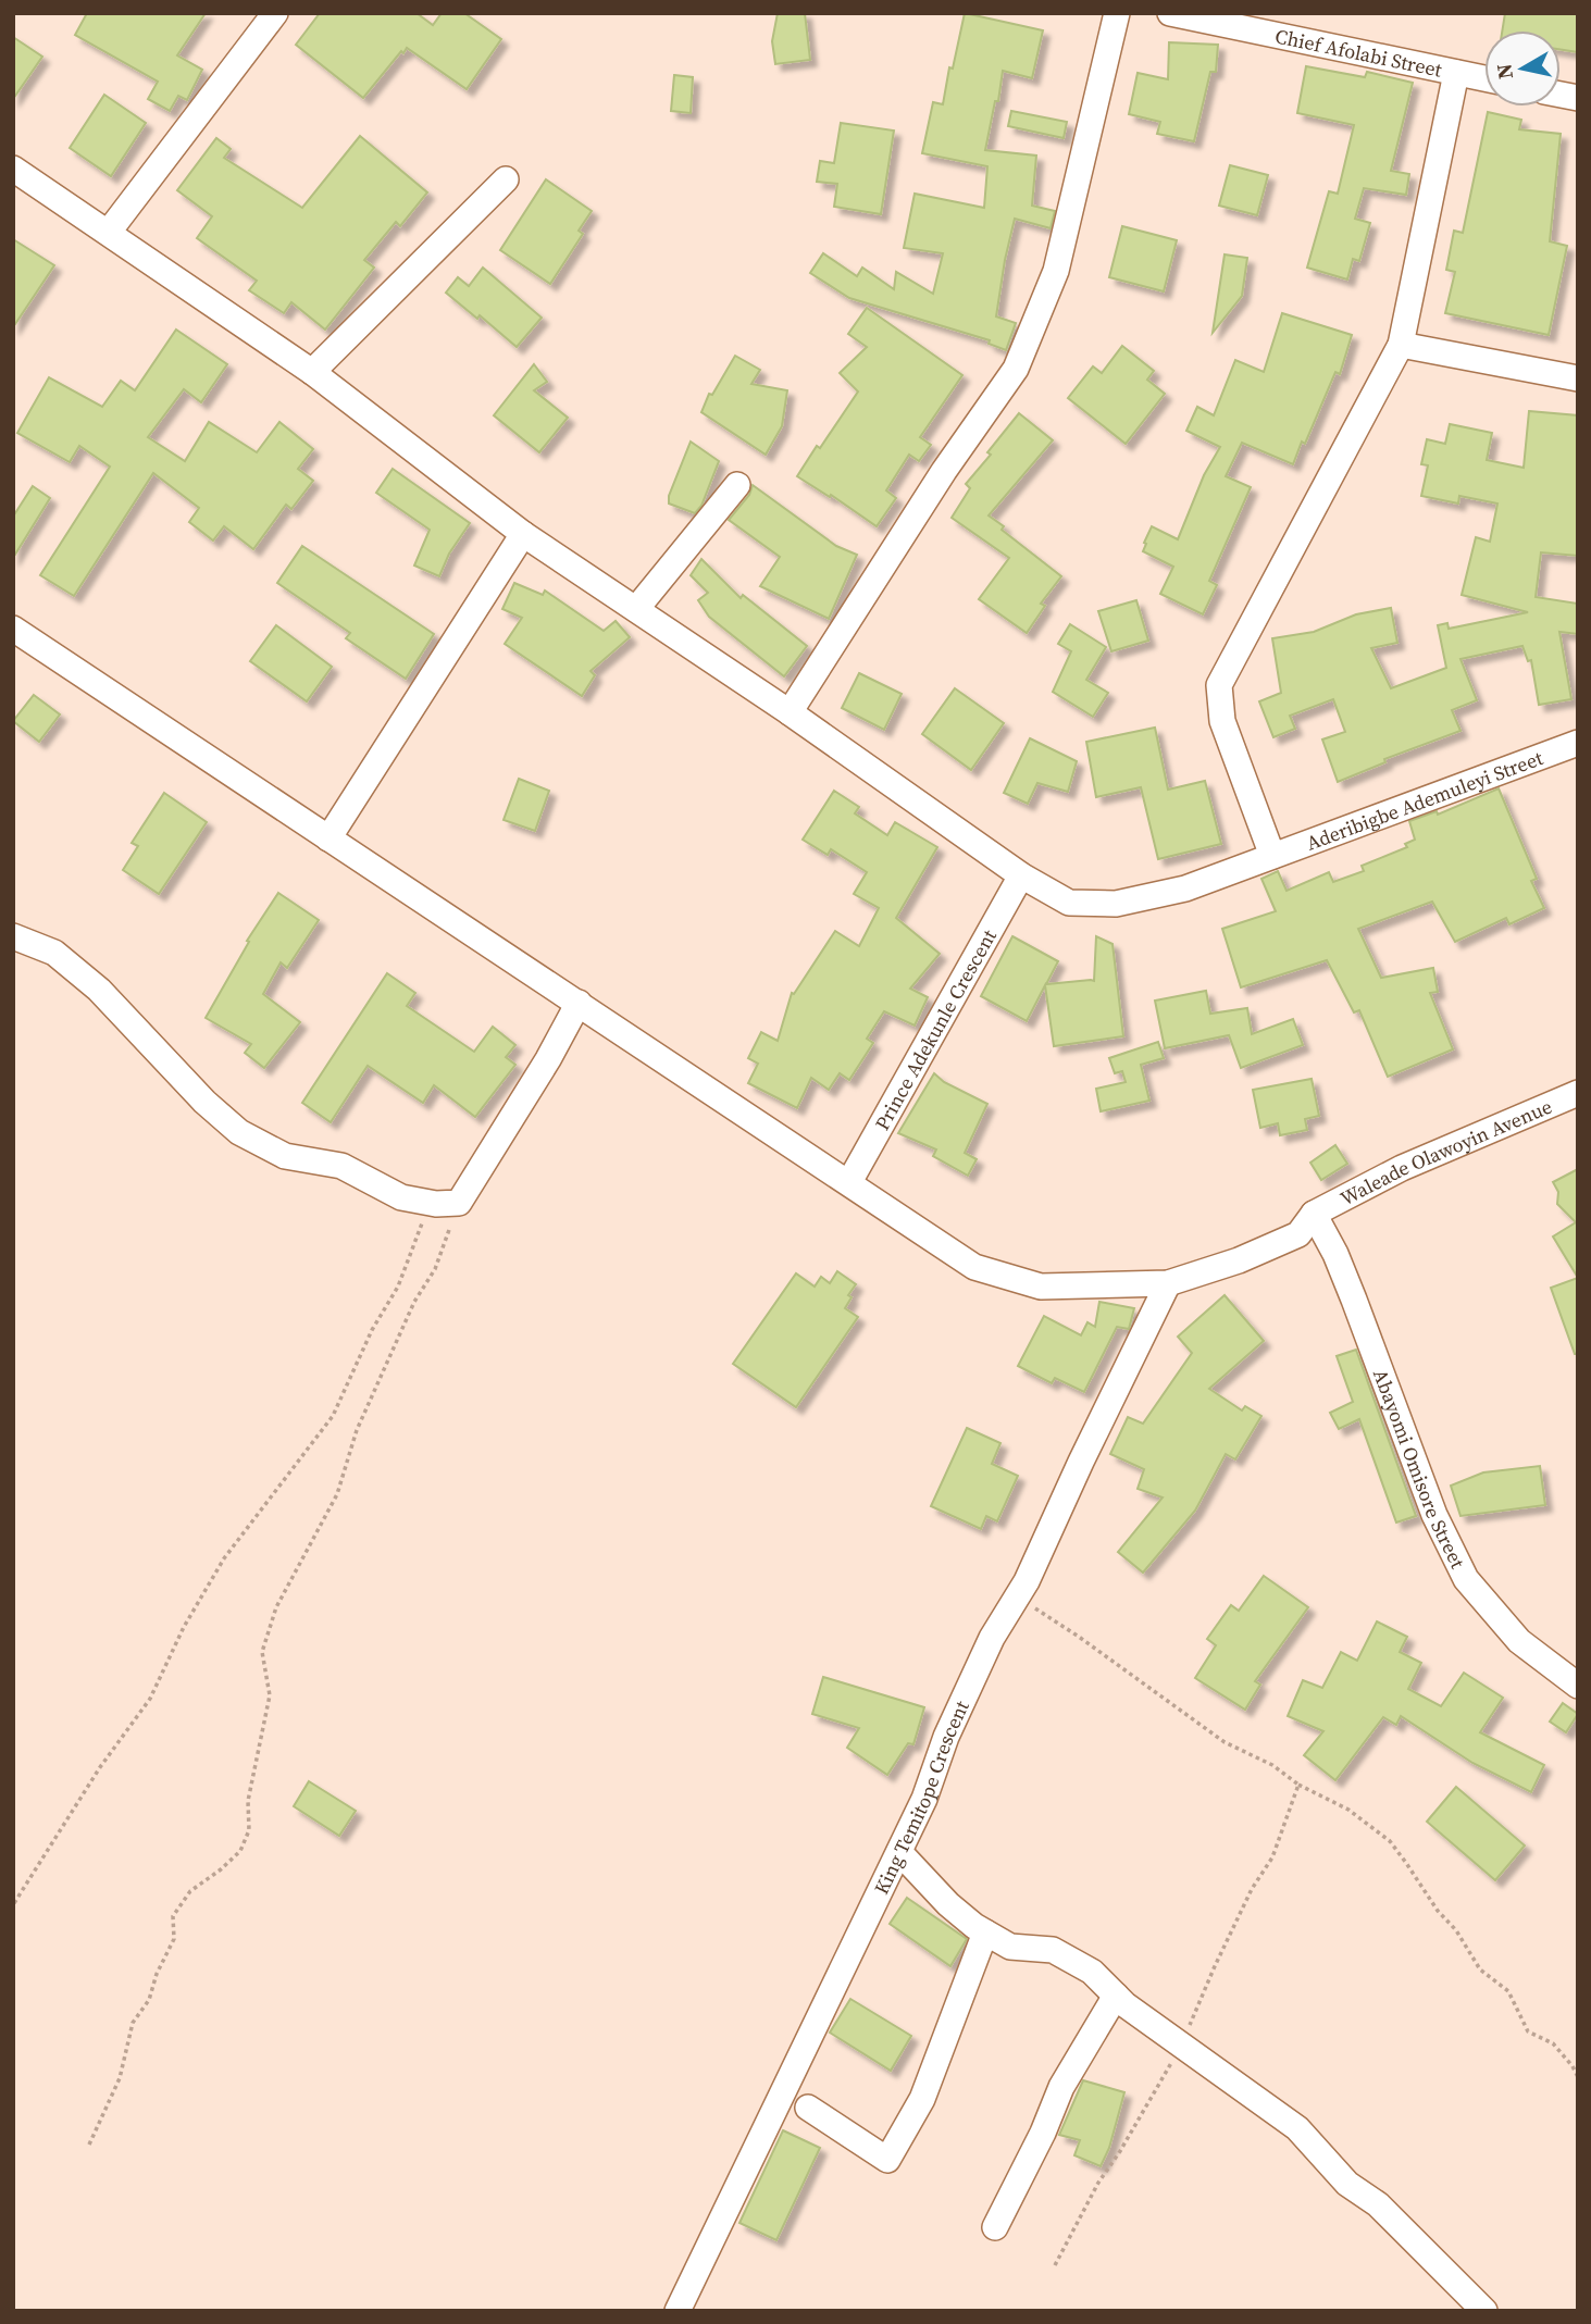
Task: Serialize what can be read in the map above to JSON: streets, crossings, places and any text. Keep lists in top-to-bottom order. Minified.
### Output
{"streets":{"street":["Chief Afolabi Street","Aderibigbe Ademuleyi Street","Prince Adekunle Crescent","Waleade Olawoyin Avenue","Abayomi Omisore Street","King Temitope Crescent"]},"crossings":[["Aderibigbe Ademuleyi Street","Prince Adekunle Crescent"],["Prince Adekunle Crescent","Waleade Olawoyin Avenue"],["Waleade Olawoyin Avenue","Abayomi Omisore Street"],["Waleade Olawoyin Avenue","King Temitope Crescent"]],"north":"left"}
